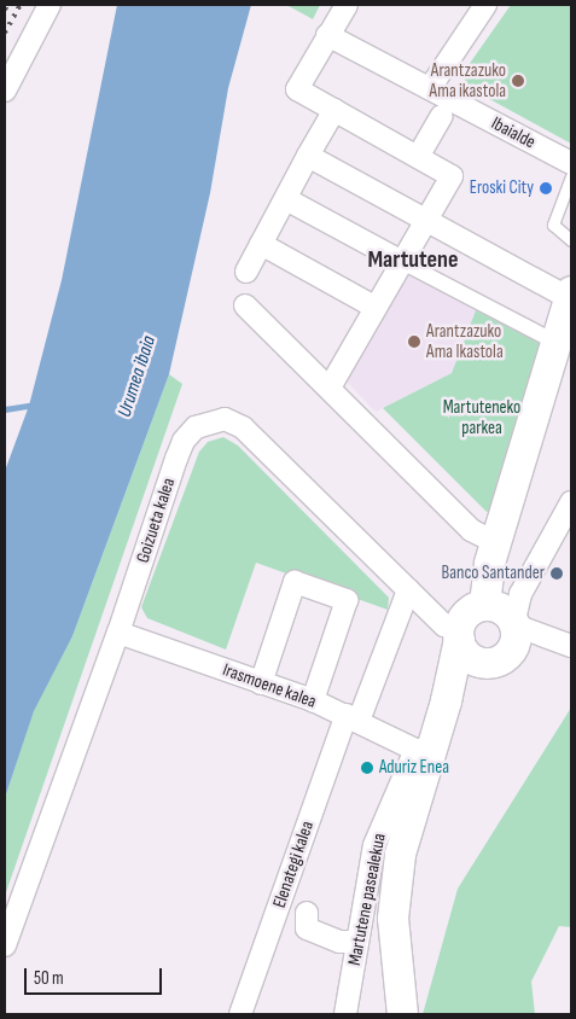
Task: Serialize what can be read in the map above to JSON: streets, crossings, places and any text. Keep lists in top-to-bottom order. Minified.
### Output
{"streets":{"main road":["Martutene pasealekua"],"street":["Ibaialde","Goizueta kalea","Irasmoene kalea","Elenategi kalea"]},"crossings":[["Goizueta kalea","Irasmoene kalea"],["Goizueta kalea","Martutene pasealekua"],["Irasmoene kalea","Elenategi kalea"],["Irasmoene kalea","Martutene pasealekua"]],"districts":["Martutene"],"water":["Urumea ibaia"],"parks":["Martuteneko parkea"],"places":["Arantzazuko Ama ikastola","Eroski City","Arantzazuko Ama Ikastola","Banco Santander","Aduriz Enea"],"scale_bar":"50 m"}
